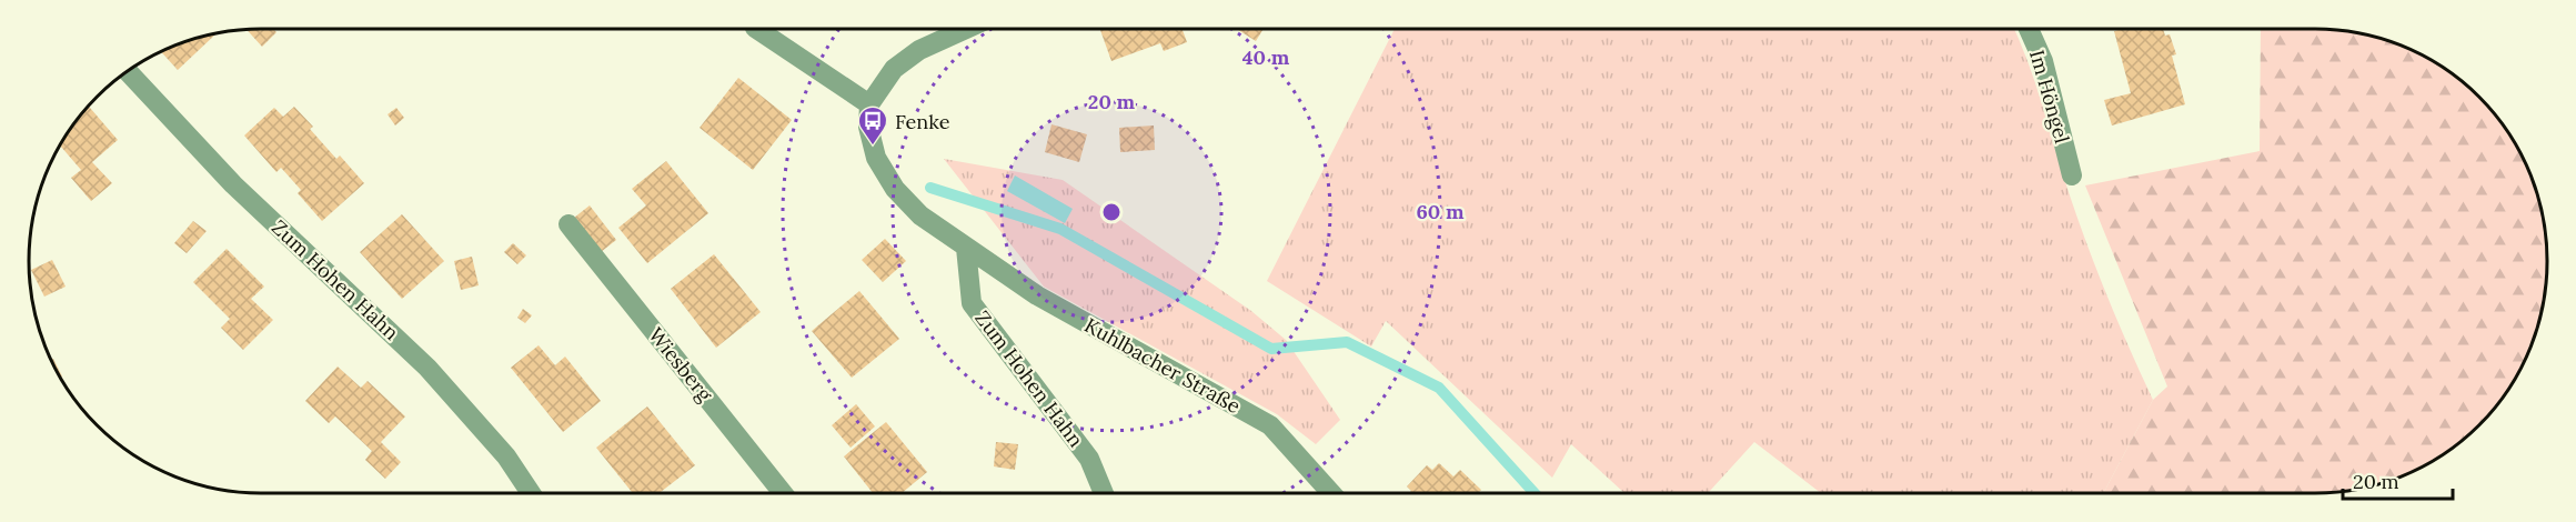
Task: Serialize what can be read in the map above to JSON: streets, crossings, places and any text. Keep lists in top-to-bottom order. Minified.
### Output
{"streets":{"street":["Im Höngel","Zum Hohen Hahn","Wiesberg","Kuhlbacher Straße"]},"crossings":[["Zum Hohen Hahn","Kuhlbacher Straße"]],"places":{"bus stop":["Fenke"]},"scale_bar":"20 m","rings":["40 m","20 m","60 m"]}
